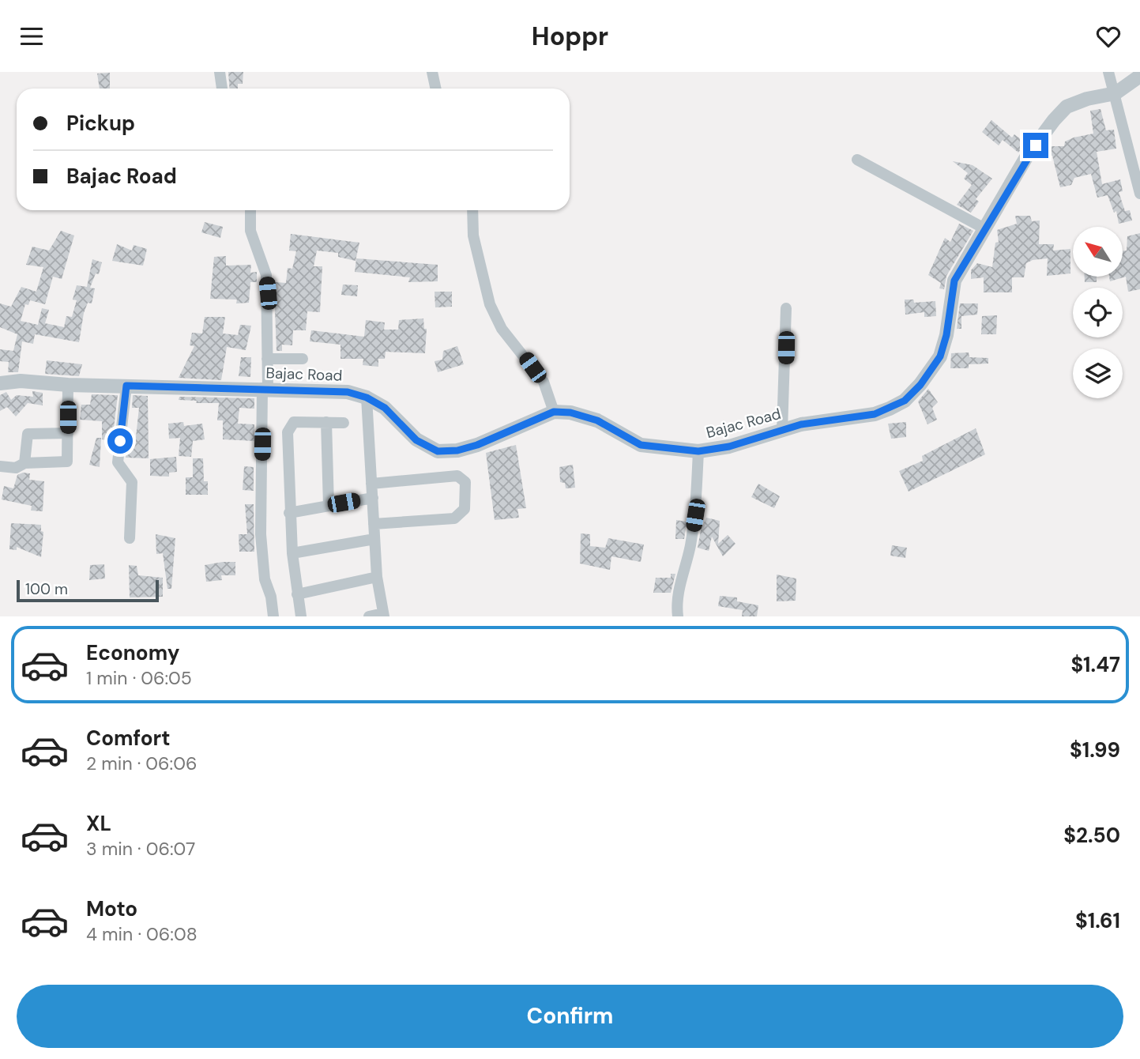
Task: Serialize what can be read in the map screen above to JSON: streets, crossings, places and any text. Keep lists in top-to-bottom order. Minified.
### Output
{"streets":{"street":["Bajac Road"]},"scale_bar":"100 m","north":"top left","page":{"header":"Hoppr","banner":["Pickup","Bajac Road"],"scale":"100 m","list":[{"name":"Economy","note":"1 min · 06:05","value":"$1.47"},{"name":"Comfort","note":"2 min · 06:06","value":"$1.99"},{"name":"XL","note":"3 min · 06:07","value":"$2.50"},{"name":"Moto","note":"4 min · 06:08","value":"$1.61"}],"buttons":"Confirm"}}
